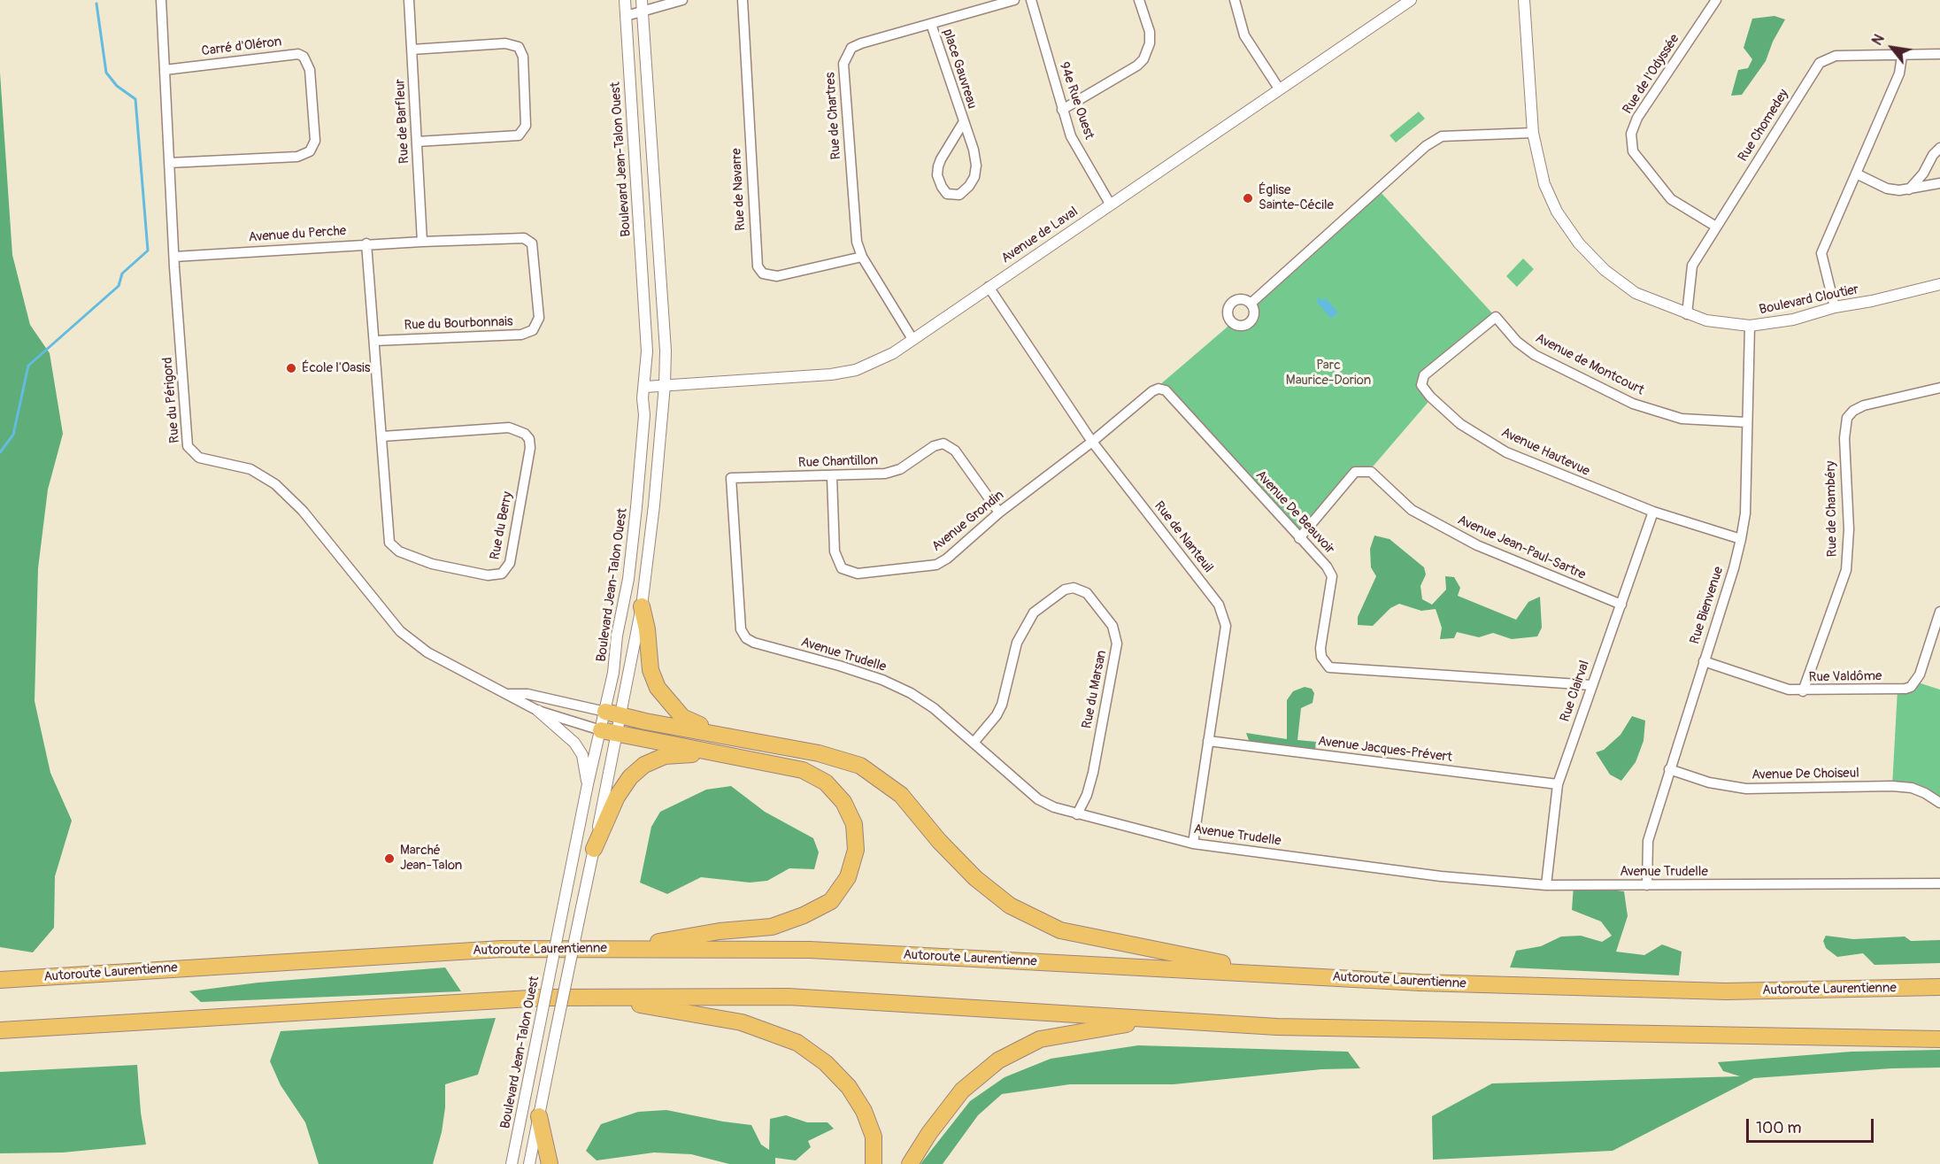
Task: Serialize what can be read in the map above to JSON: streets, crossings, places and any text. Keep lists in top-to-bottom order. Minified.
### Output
{"streets":{"highway":["Autoroute Laurentienne"],"street":["Carré d'Oléron","place Gauvreau","Rue de l'Odyssée","94e Rue Ouest","Rue de Chartres","Rue de Barfleur","Rue Chomedey","Boulevard Jean-Talon Ouest","Rue de Navarre","Avenue du Perche","Avenue de Laval","Boulevard Cloutier","Rue du Bourbonnais","Avenue de Montcourt","Rue du Périgord","Avenue Hautevue","Rue Chantillon","Rue de Chambéry","Avenue De Beauvoir","Avenue Grondin","Rue du Berry","Rue de Nanteuil","Avenue Jean-Paul-Sartre","Rue Bienvenue","Avenue Trudelle","Rue Valdôme","Rue du Marsan","Rue Clairval","Avenue Jacques-Prévert","Avenue De Choiseul"]},"crossings":[["Carré d'Oléron","Rue du Périgord"],["place Gauvreau","Rue de Chartres"],["Rue de l'Odyssée","Rue Chomedey"],["94e Rue Ouest","Avenue de Laval"],["Rue de Chartres","Rue de Navarre"],["Rue de Chartres","Avenue de Laval"],["Rue de Barfleur","Avenue du Perche"],["Rue de Barfleur","Rue du Bourbonnais"],["Rue Chomedey","Boulevard Cloutier"],["Boulevard Jean-Talon Ouest","Avenue de Laval"],["Boulevard Jean-Talon Ouest","Rue du Périgord"],["Avenue du Perche","Rue du Bourbonnais"],["Avenue du Perche","Rue du Périgord"],["Avenue du Perche","Rue du Berry"],["Avenue de Laval","Rue de Nanteuil"],["Boulevard Cloutier","Rue Bienvenue"],["Rue du Bourbonnais","Rue du Berry"],["Avenue de Montcourt","Avenue Hautevue"],["Avenue de Montcourt","Rue Bienvenue"],["Avenue Hautevue","Rue Bienvenue"],["Avenue Hautevue","Rue Clairval"],["Rue Chantillon","Avenue Grondin"],["Rue Chantillon","Avenue Trudelle"],["Rue de Chambéry","Rue Valdôme"],["Avenue De Beauvoir","Avenue Grondin"],["Avenue De Beauvoir","Rue de Nanteuil"],["Avenue De Beauvoir","Avenue Jean-Paul-Sartre"],["Avenue De Beauvoir","Rue Clairval"],["Avenue Grondin","Rue de Nanteuil"],["Rue de Nanteuil","Avenue Trudelle"],["Rue de Nanteuil","Avenue Jacques-Prévert"],["Avenue Jean-Paul-Sartre","Rue Clairval"],["Rue Bienvenue","Avenue Trudelle"],["Rue Bienvenue","Rue Valdôme"],["Rue Bienvenue","Avenue De Choiseul"],["Avenue Trudelle","Rue du Marsan"],["Avenue Trudelle","Rue Clairval"],["Rue Clairval","Avenue Jacques-Prévert"]],"parks":["Parc Maurice-Dorion"],"places":["Église Sainte-Cécile","École l'Oasis","Marché Jean-Talon"],"scale_bar":"100 m","north":"top left"}
